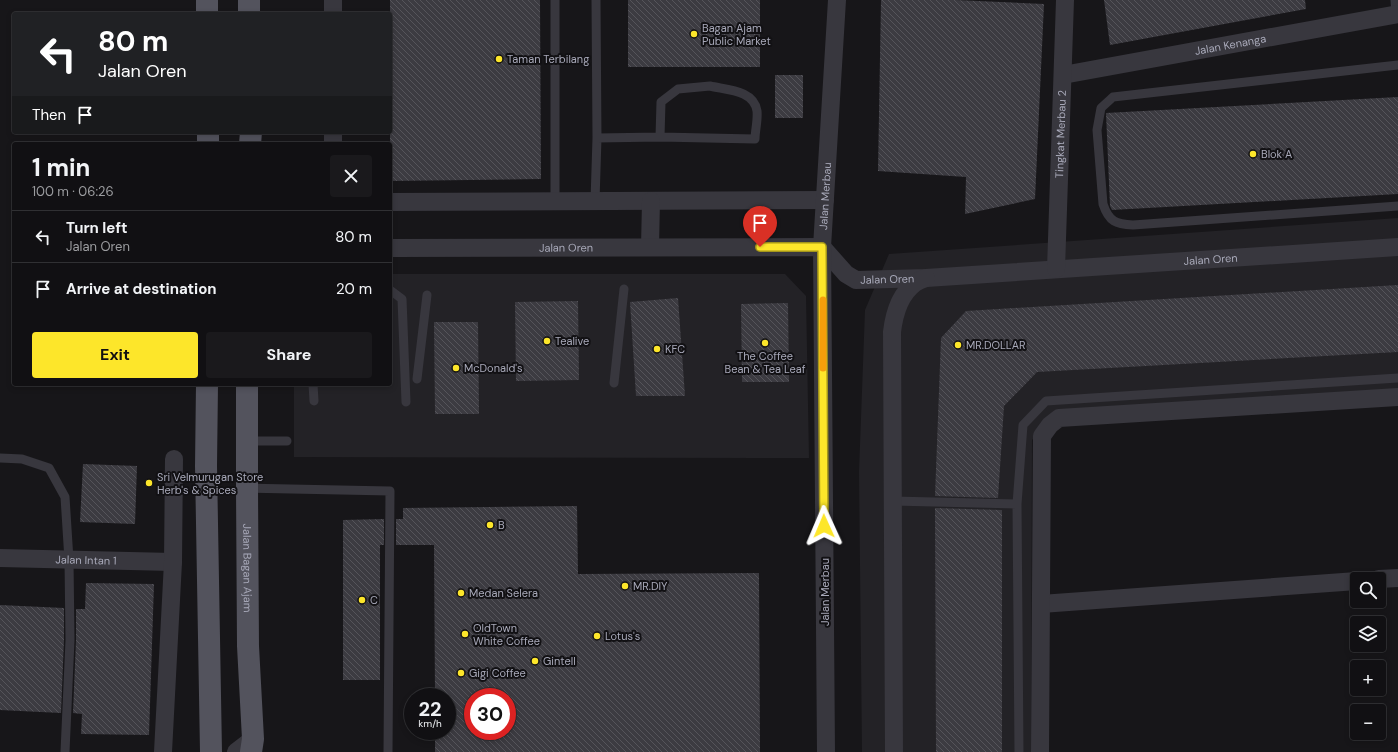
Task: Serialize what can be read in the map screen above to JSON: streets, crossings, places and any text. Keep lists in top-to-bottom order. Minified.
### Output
{"streets":{"main road":["Jalan Bagan Ajam"],"street":["Jalan Kenanga","Tingkat Merbau 2","Jalan Merbau","Jalan Oren","Jalan Intan 1"]},"crossings":[["Jalan Kenanga","Tingkat Merbau 2"],["Tingkat Merbau 2","Jalan Oren"],["Jalan Merbau","Jalan Oren"]],"places":["Bagan Ajam Public Market","Taman Terbilang","Blok A","Tealive","The Coffee Bean & Tea Leaf","MR.DOLLAR","KFC","McDonald's","Sri Velmurugan Store Herb's & Spices","B","MR.DIY","Medan Selera","C","OldTown White Coffee","Lotus's","Gintell","Gigi Coffee"],"page":{"turn":["80 m","Jalan Oren"],"then":"Then","heading":["1 min","100 m · 06:26"],"list":[{"name":"Turn left","note":"Jalan Oren","value":"80 m"},{"name":"Arrive at destination","value":"20 m"}],"buttons":["Exit","Share"],"map_buttons":["+","−"],"speed":"22 km/h","limit":"30"}}
